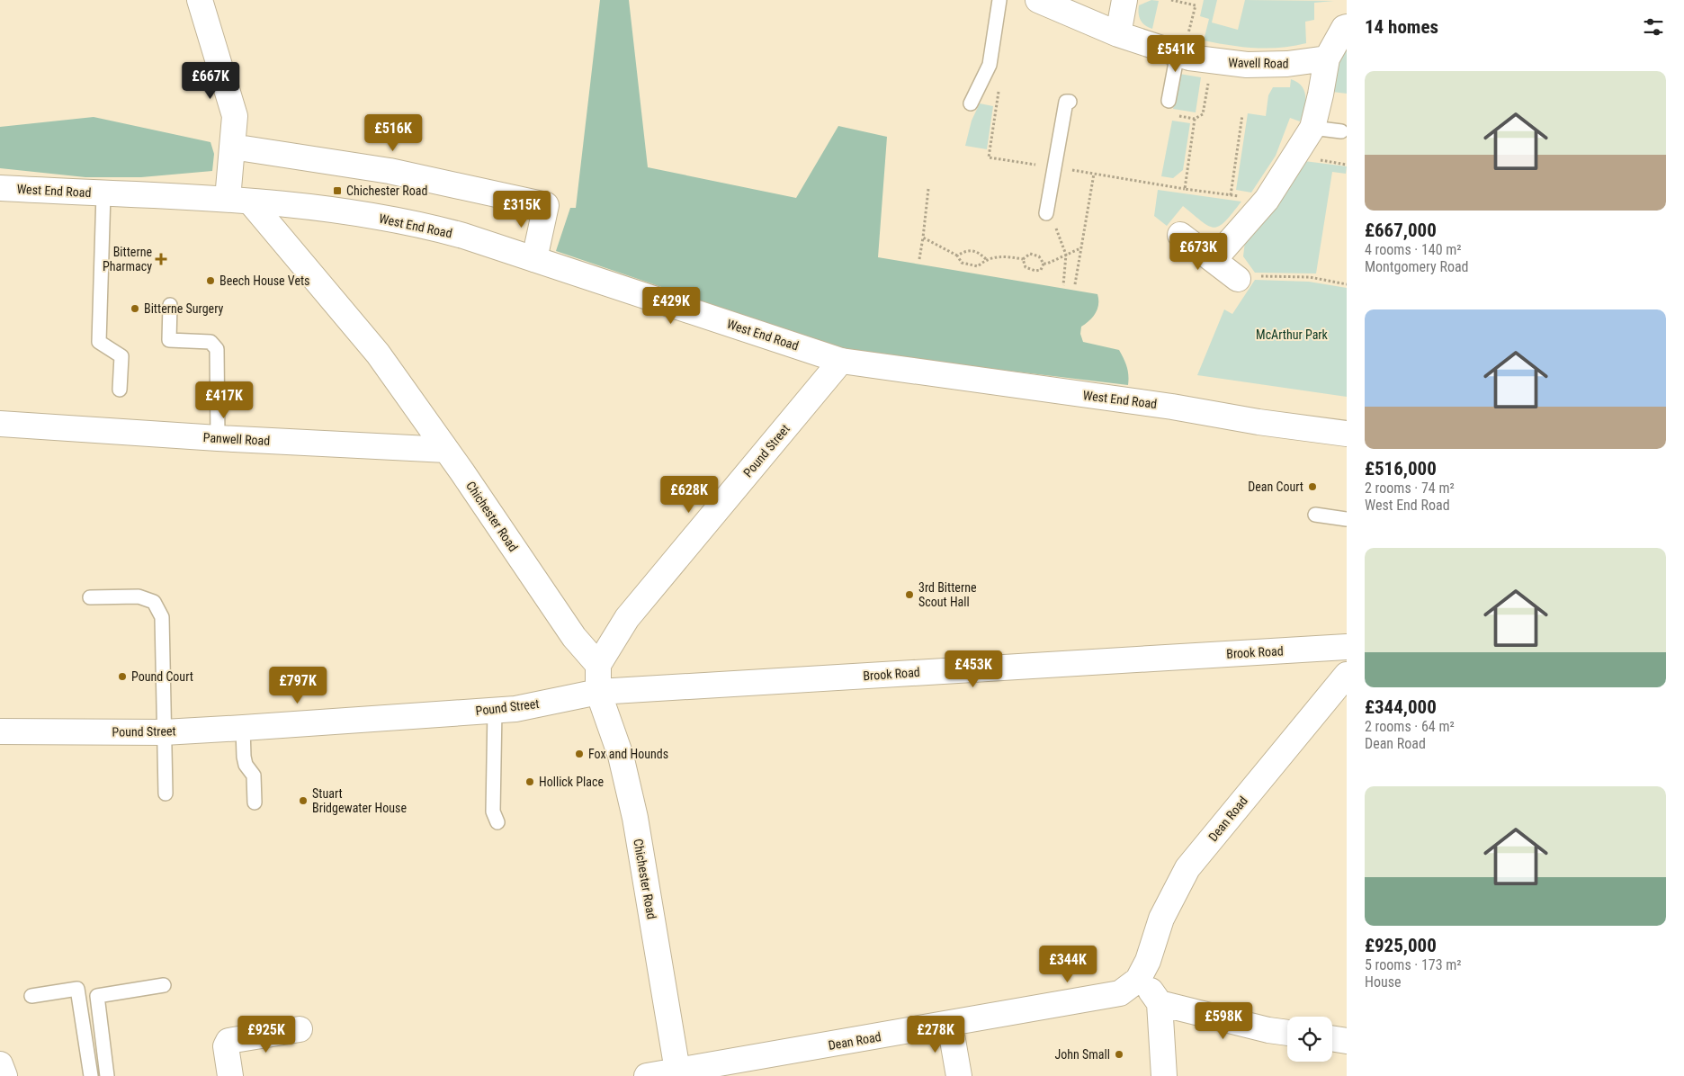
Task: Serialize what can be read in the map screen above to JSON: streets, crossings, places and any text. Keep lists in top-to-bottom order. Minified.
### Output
{"streets":{"street":["Wavell Road","West End Road","Panwell Road","Pound Street","Chichester Road","Brook Road","Dean Road"]},"crossings":[["West End Road","Pound Street"],["West End Road","Chichester Road"],["Panwell Road","Chichester Road"],["Pound Street","Chichester Road"],["Pound Street","Brook Road"],["Chichester Road","Brook Road"],["Chichester Road","Dean Road"]],"parks":["McArthur Park"],"places":{"transit":["Chichester Road"],"health":["Bitterne Pharmacy"],"other":["Beech House Vets","Bitterne Surgery","Dean Court","3rd Bitterne Scout Hall","Pound Court","Fox and Hounds","Hollick Place","Stuart Bridgewater House","John Small"]},"page":{"heading":"14 homes","price":["£541K","£667K","£516K","£315K","£673K","£429K","£417K","£628K","£453K","£797K","£344K","£598K","£925K","£278K"],"list":[{"name":"£667,000","note":"4 rooms · 140 m² · Montgomery Road"},{"name":"£516,000","note":"2 rooms · 74 m² · West End Road"},{"name":"£344,000","note":"2 rooms · 64 m² · Dean Road"},{"name":"£925,000","note":"5 rooms · 173 m² · House"}]}}
